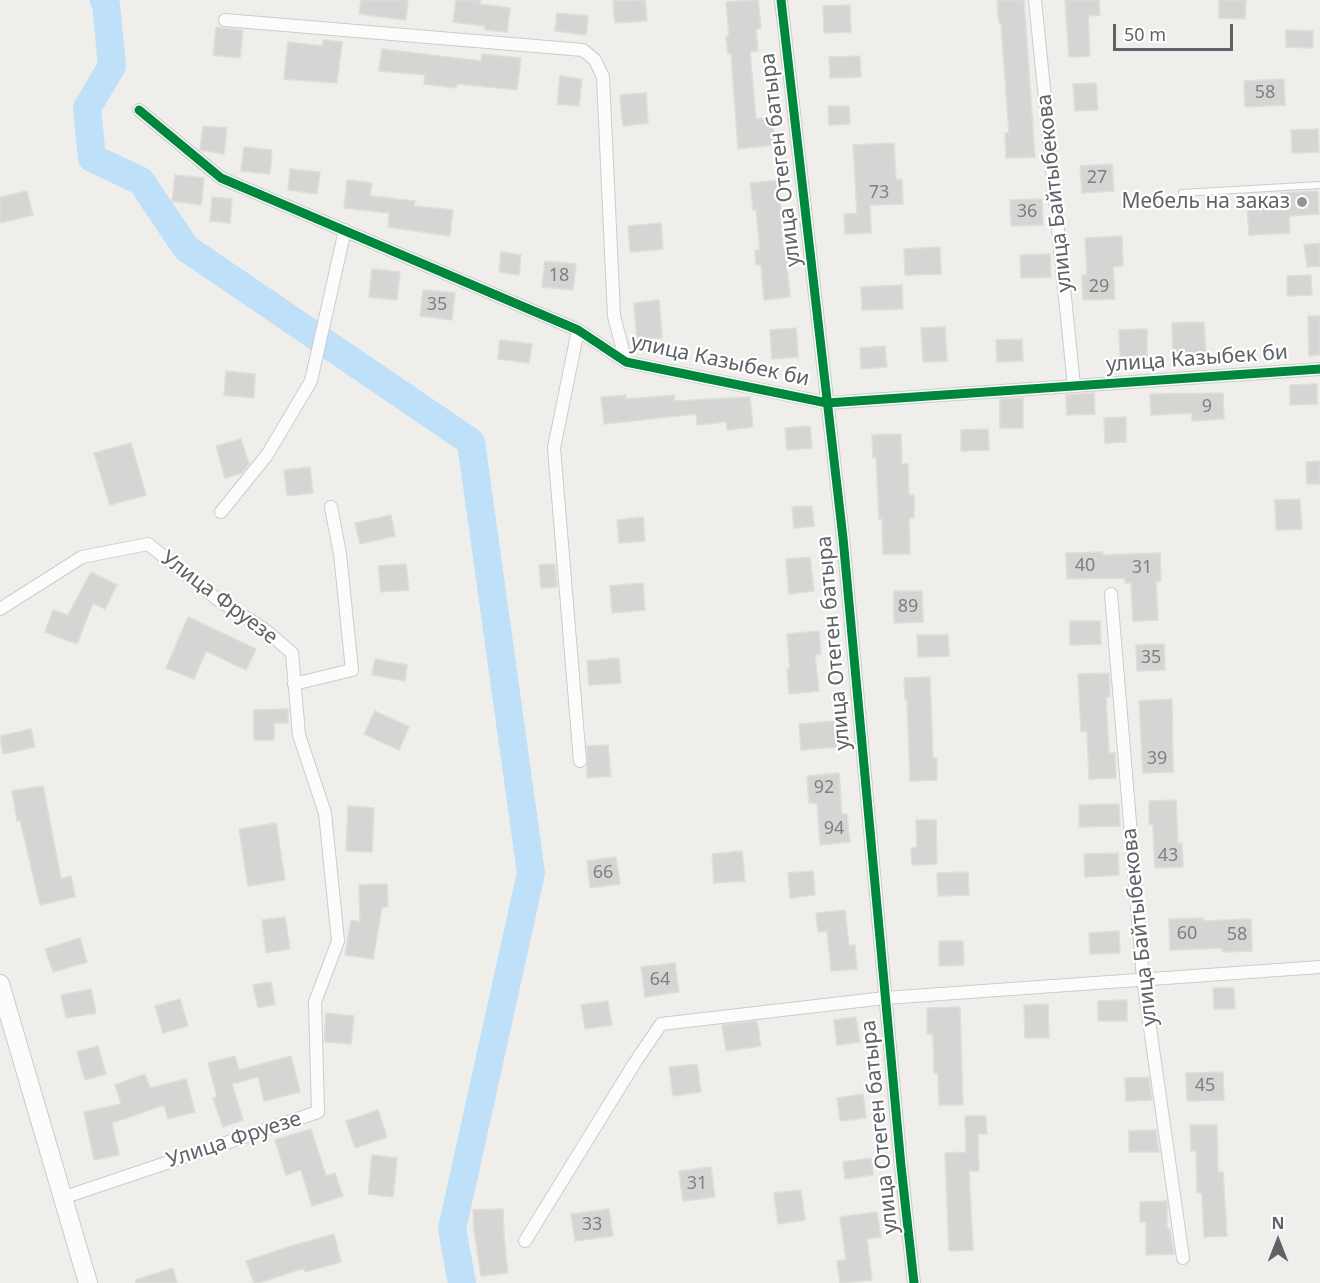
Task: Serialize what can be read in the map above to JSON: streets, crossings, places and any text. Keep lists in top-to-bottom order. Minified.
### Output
{"streets":{"street":["улица Отеген батыра","улица Байтыбекова","улица Казыбек би","Улица Фруезе"]},"crossings":[["улица Отеген батыра","улица Казыбек би"],["улица Байтыбекова","улица Казыбек би"]],"places":["Мебель на заказ"],"house_numbers":["58","27","73","36","18","29","35","9","40","31","89","35","39","92","94","43","66","60","58","64","45","31","33"],"scale_bar":"50 m","north":"top"}
